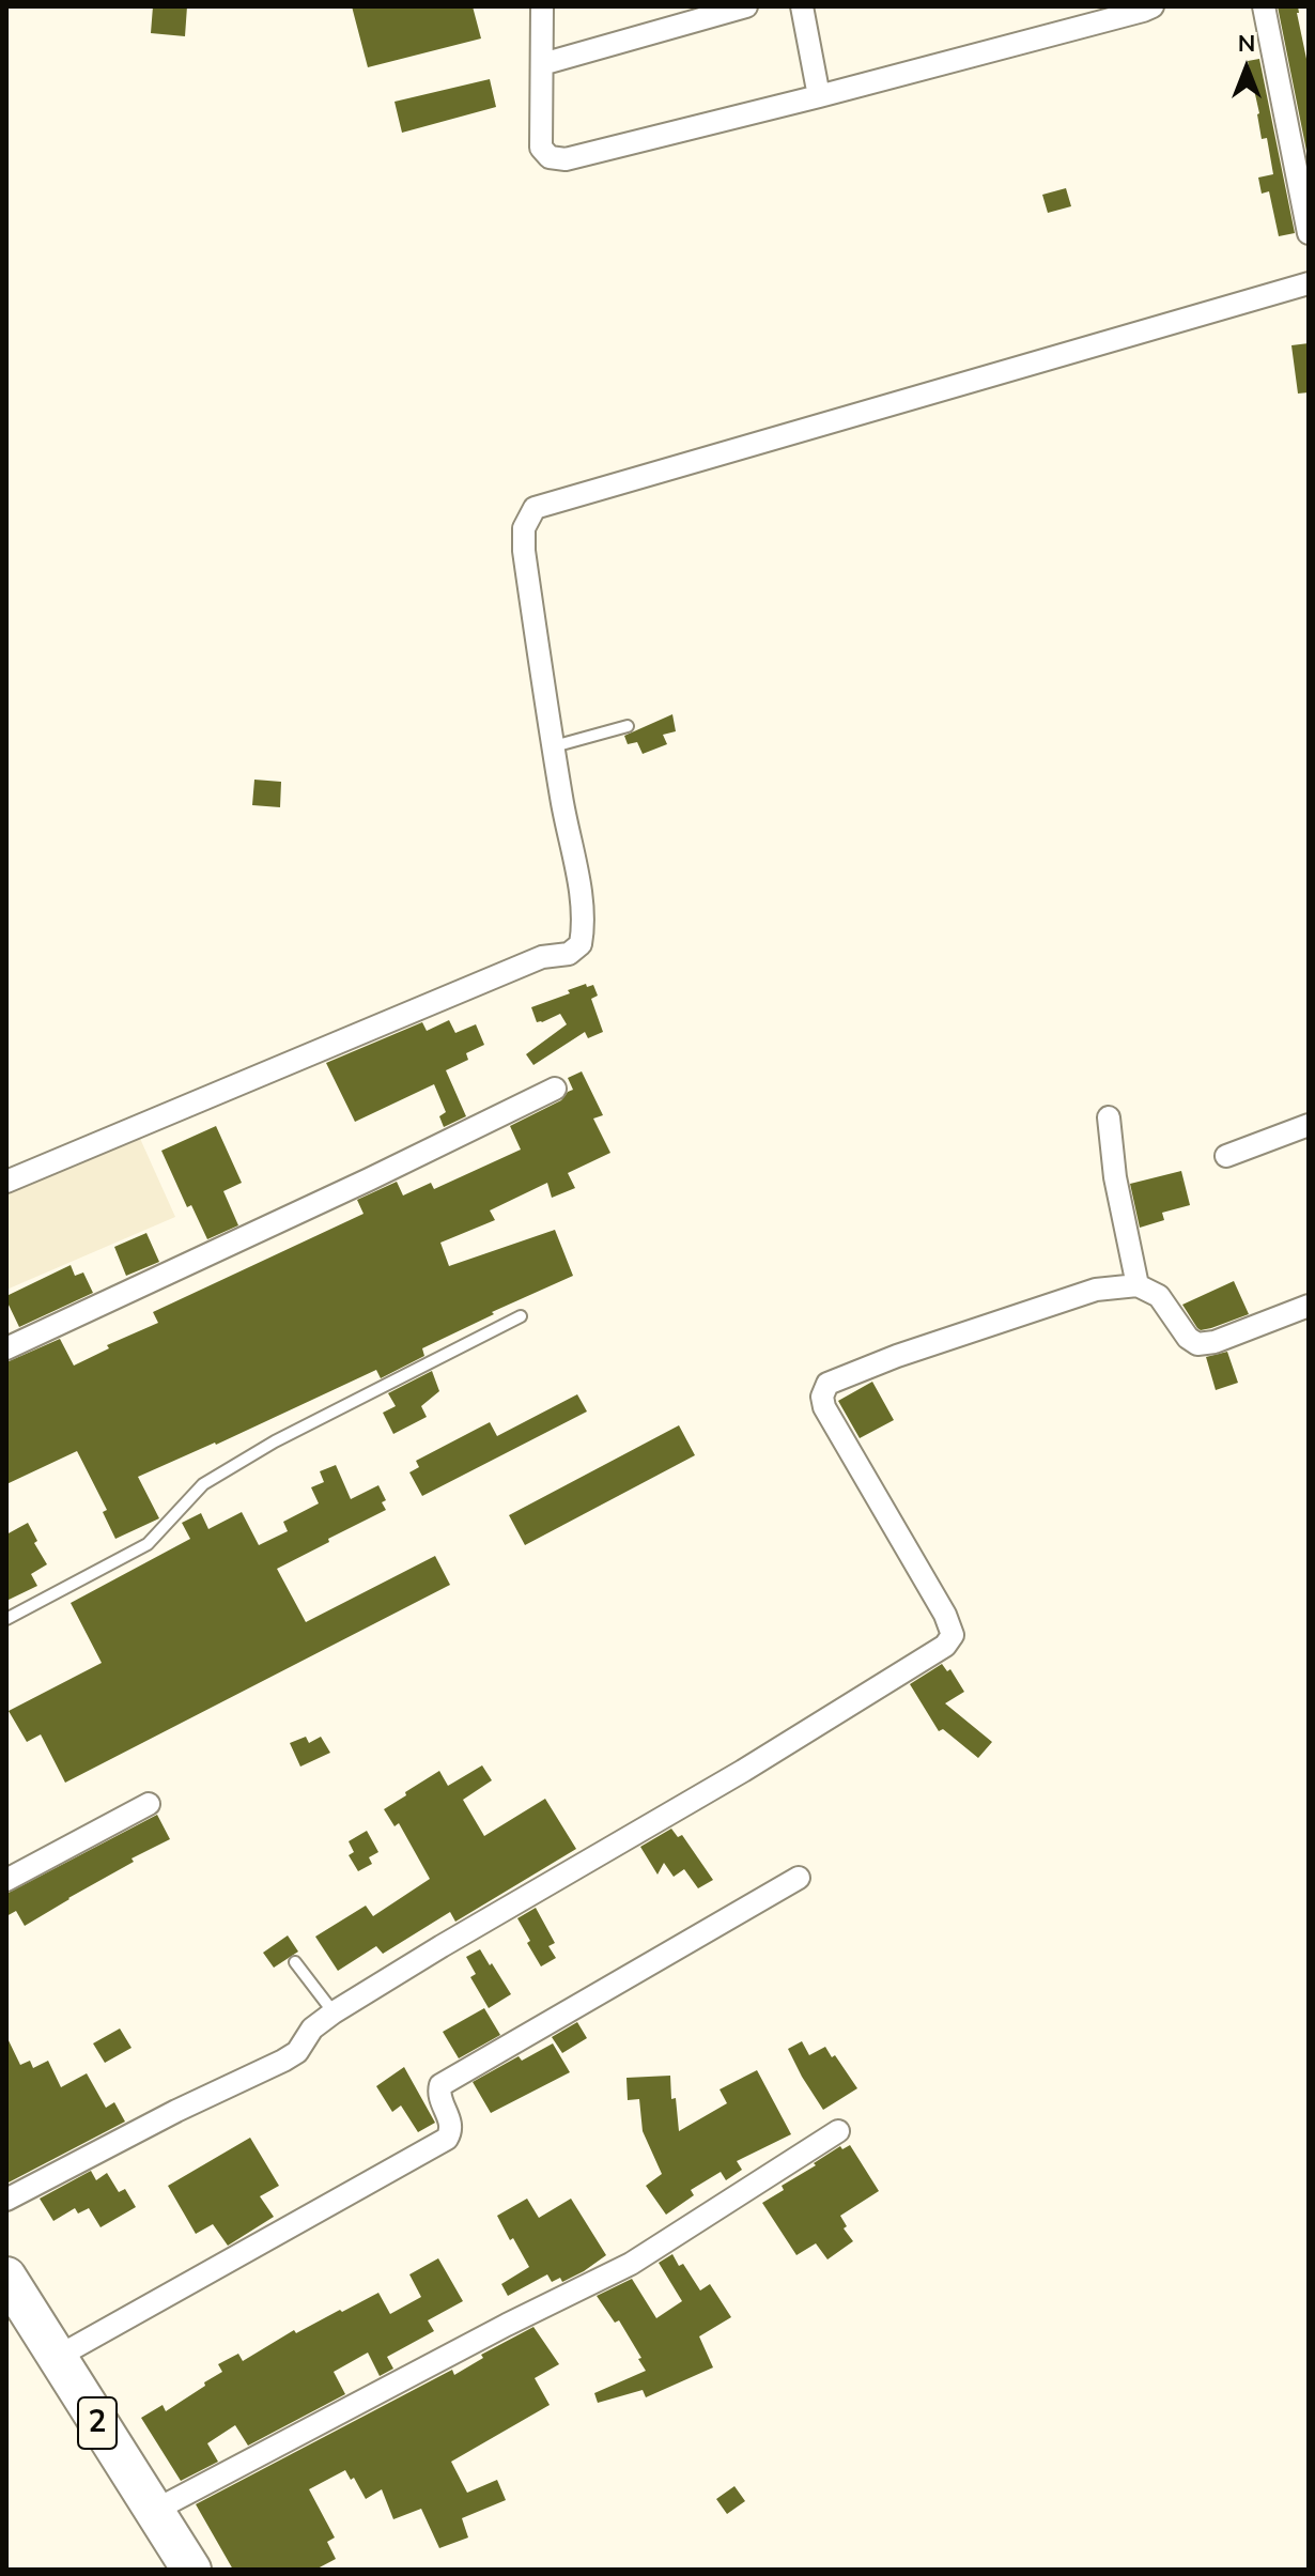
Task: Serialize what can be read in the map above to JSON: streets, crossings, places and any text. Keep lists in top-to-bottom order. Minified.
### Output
{"streets":{"highway":["2"]},"north":"top"}
